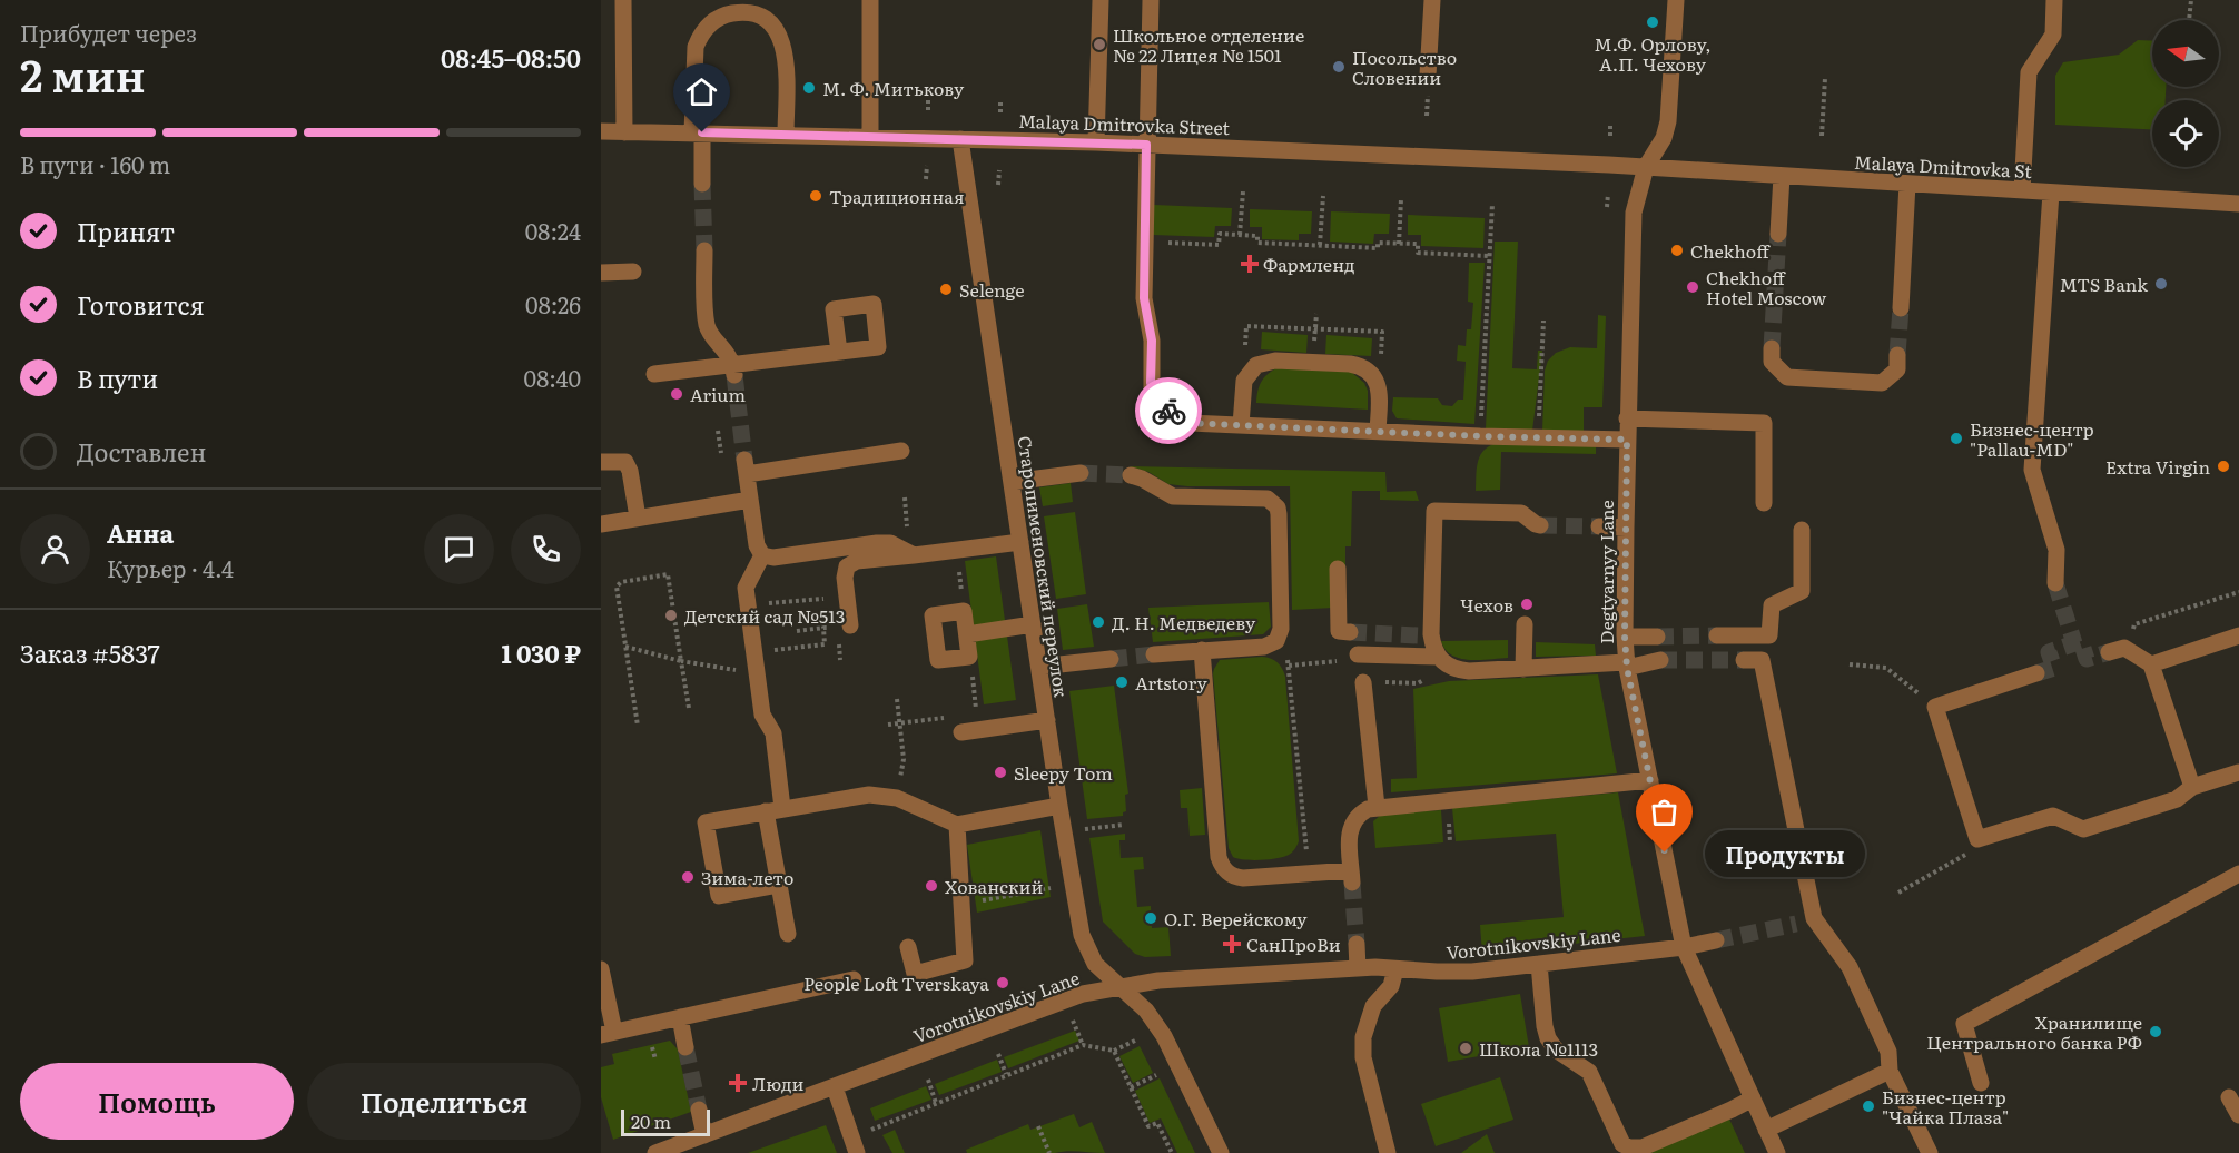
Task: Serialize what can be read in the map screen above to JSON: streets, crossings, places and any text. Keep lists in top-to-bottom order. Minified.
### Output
{"streets":{"street":["Malaya Dmitrovka Street","Malaya Dmitrovka St","Старопименовский переулок","Degtyarnyy Lane","Vorotnikovskiy Lane"]},"crossings":[["Malaya Dmitrovka Street","Malaya Dmitrovka St"],["Malaya Dmitrovka Street","Старопименовский переулок"],["Malaya Dmitrovka Street","Degtyarnyy Lane"],["Malaya Dmitrovka St","Degtyarnyy Lane"],["Старопименовский переулок","Vorotnikovskiy Lane"],["Degtyarnyy Lane","Vorotnikovskiy Lane"]],"places":{"other":["М.Ф. Орлову, А.П. Чехову","Школьное отделение № 22 Лицея № 1501","Посольство Словении","М. Ф. Митькову","Традиционная","Chekhoff","MTS Bank","Chekhoff Hotel Moscow","Selenge","Arium","Бизнес-центр \"Pallau-MD\"","Extra Virgin","Чехов","Детский сад №513","Д. Н. Медведеву","Artstory","Sleepy Tom","Продукты","Зима-лето","Хованский","О.Г. Верейскому","People Loft Tverskaya","Хранилище Центрального банка РФ","Школа №1113","Бизнес-центр \"Чайка Плаза\""],"health":["Фармленд","СанПроВи","Люди"]},"scale_bar":"20 m","north":"left","page":{"heading":["2 мин","Прибудет через","08:45–08:50"],"panel":["Анна","Курьер · 4.4","Заказ #5837","1 030 ₽"],"bar":"В пути · 160 m","list":[["Принят","08:24"],["Готовится","08:26"],["В пути","08:40"],"Доставлен"],"bubble":"Продукты","buttons":["Помощь","Поделиться"],"scale":"20 m"}}
